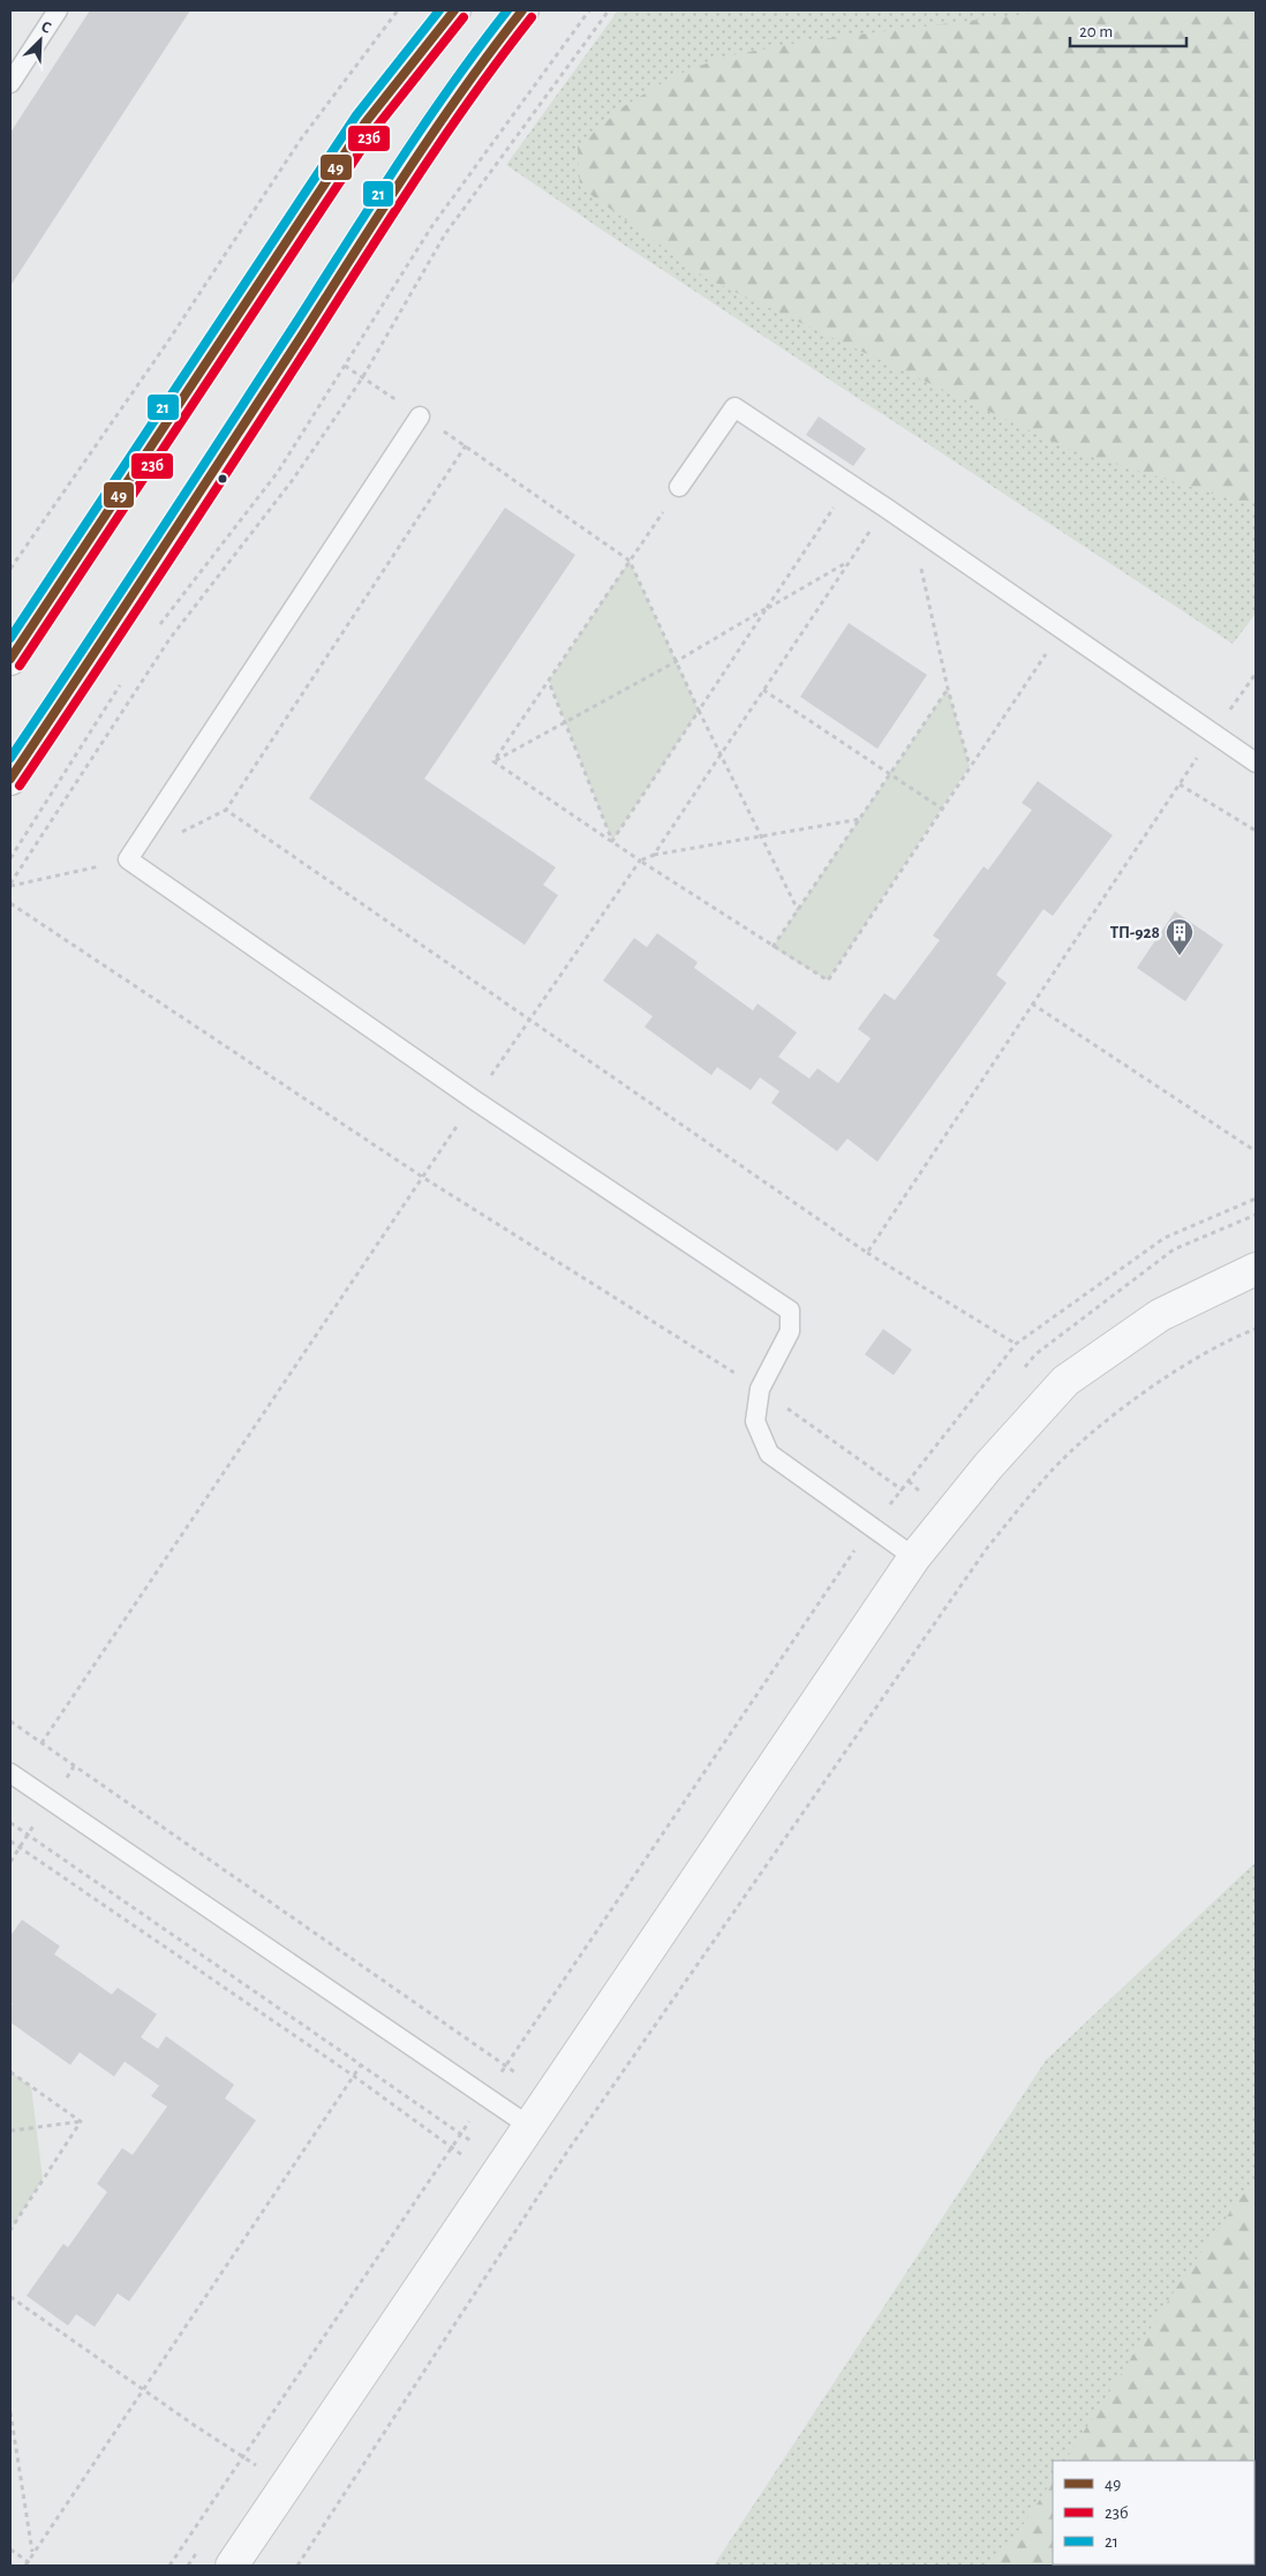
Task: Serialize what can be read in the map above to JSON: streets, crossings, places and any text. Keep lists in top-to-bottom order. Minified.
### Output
{"places":{"building":["ТП-928"]},"lines":["transit line 49","transit line 21","transit line 23б"],"legend":["49","23б","21"],"scale_bar":"20 m","north":"top right"}
